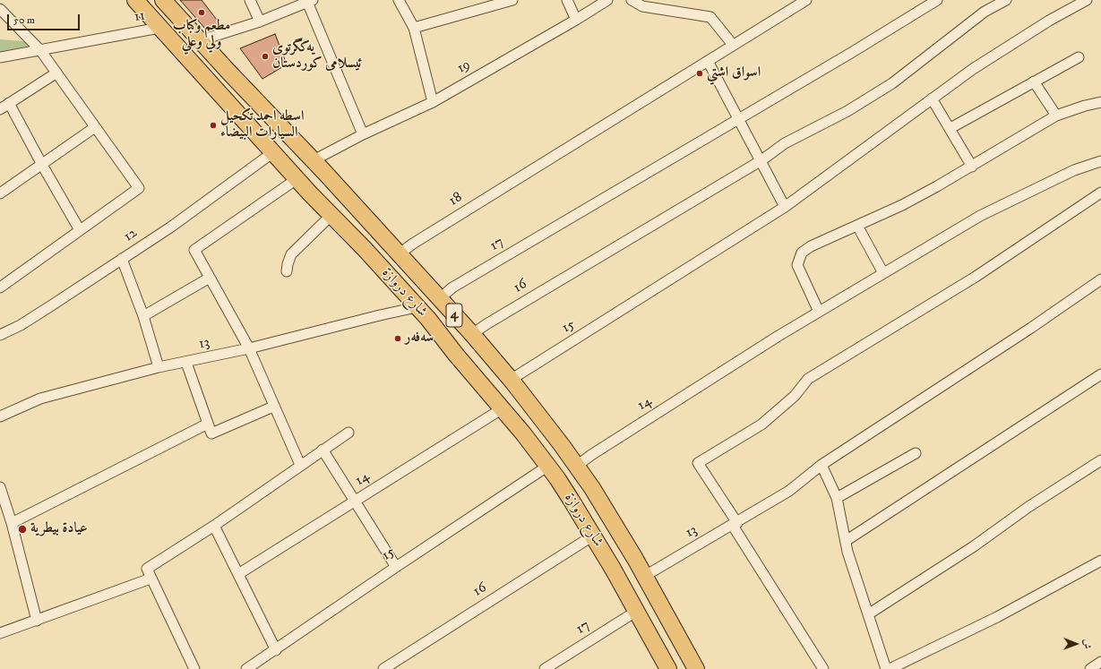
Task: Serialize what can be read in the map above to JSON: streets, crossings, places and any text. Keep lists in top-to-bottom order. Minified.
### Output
{"streets":{"main road":["شارع دروازة","4"],"street":["11","19","18","12","17","16","15","13","14"]},"crossings":[["11","شارع دروازة"],["19","شارع دروازة"],["18","شارع دروازة"],["12","شارع دروازة"],["17","شارع دروازة"],["16","شارع دروازة"],["شارع دروازة","15"],["شارع دروازة","13"],["شارع دروازة","14"]],"places":["مطعم وكباب ولي وعلي","یەکگرتوی ئیسلامی کوردستان","اسواق اشتي","اسطه احمد تكحيل السيارات البيضاء","سەفەر","عيادة بيطرية"],"scale_bar":"50 m","north":"right"}
